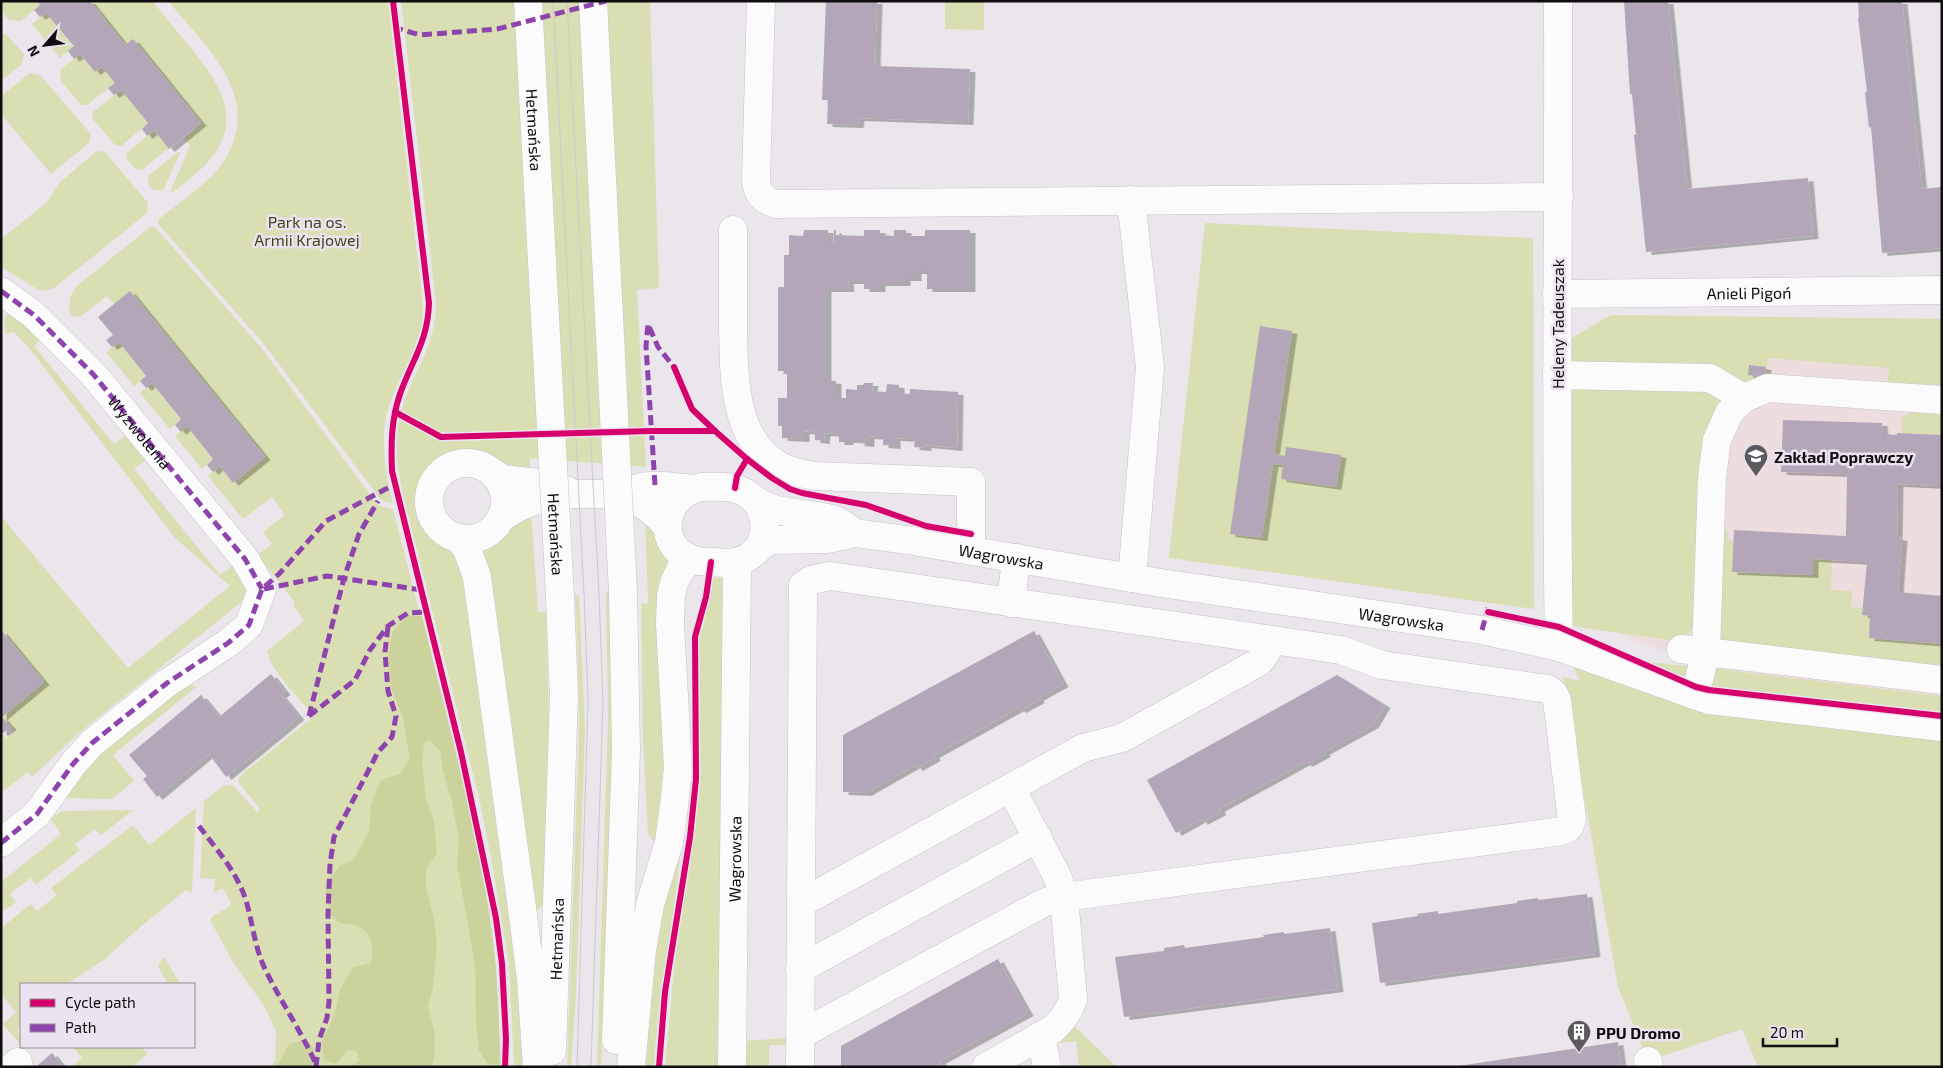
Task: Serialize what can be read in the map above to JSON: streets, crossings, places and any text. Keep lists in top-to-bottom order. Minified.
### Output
{"streets":{"street":["Hetmańska","Anieli Pigoń","Heleny Tadeuszak","Wyzwolenia","Wagrowska"]},"crossings":[["Anieli Pigoń","Heleny Tadeuszak"],["Heleny Tadeuszak","Wagrowska"]],"parks":["Park na os. Armii Krajowej"],"places":{"school or university":["Zakład Poprawczy"],"building":["PPU Dromo"]},"legend":["Cycle path","Path"],"scale_bar":"20 m","north":"bottom left"}
